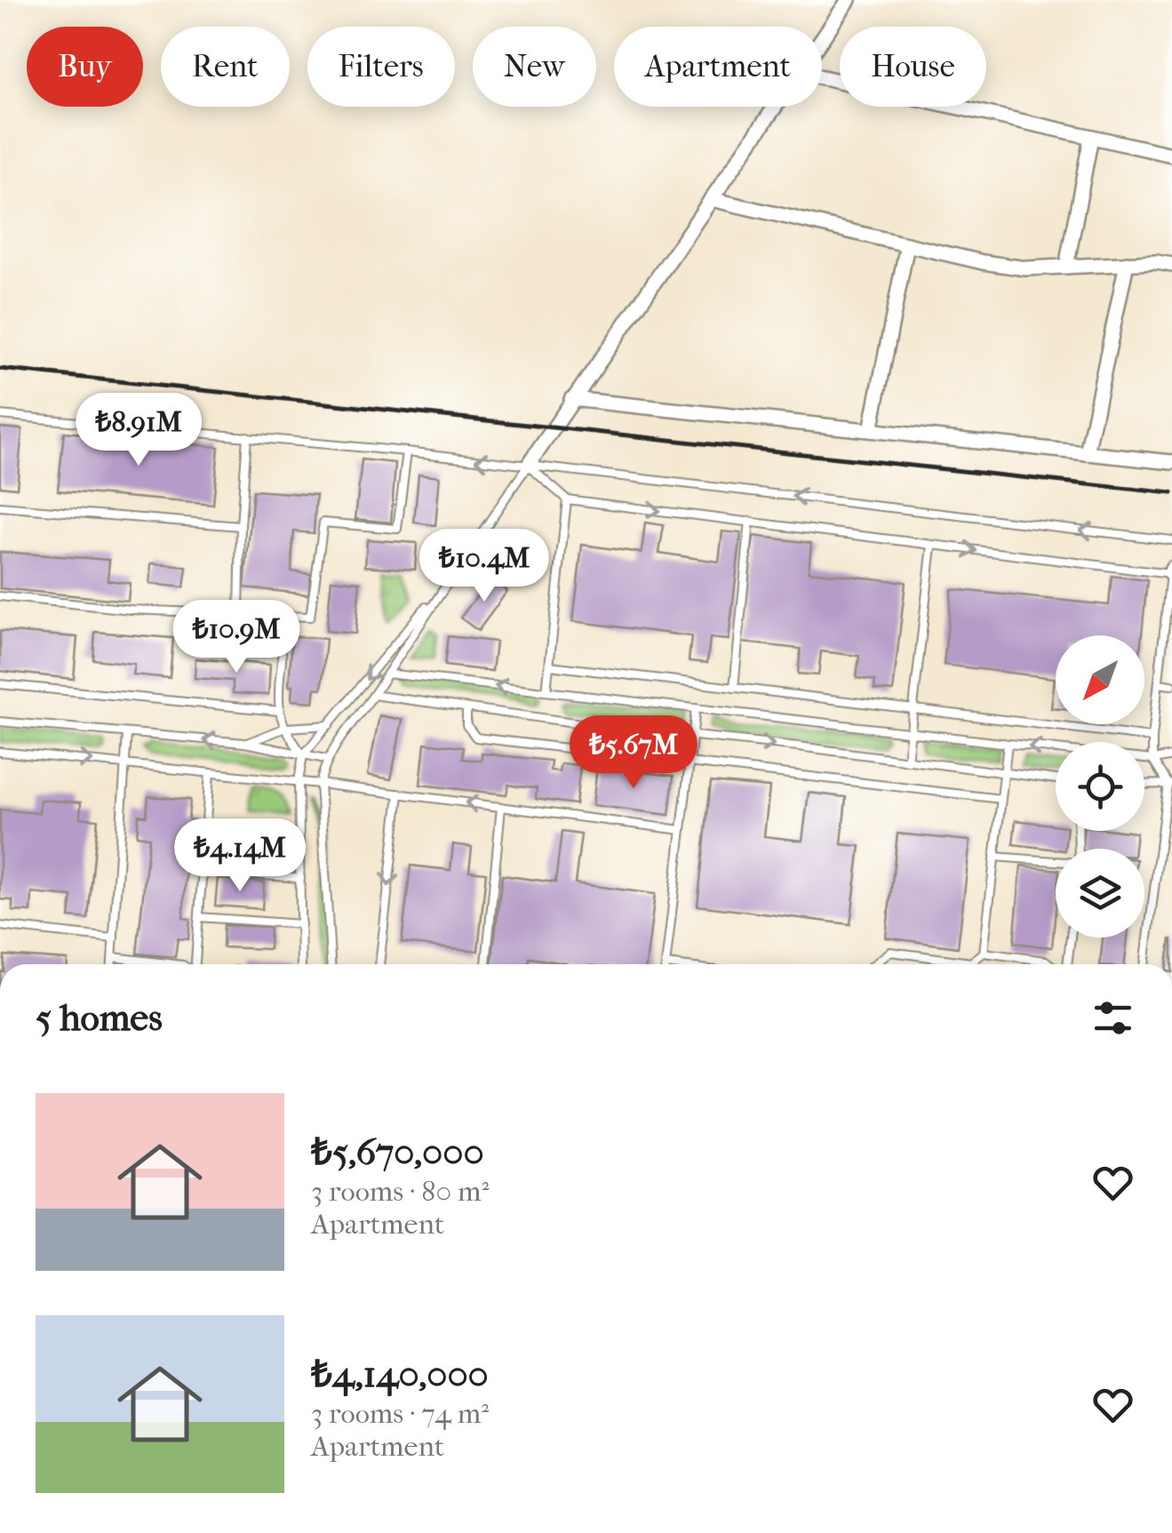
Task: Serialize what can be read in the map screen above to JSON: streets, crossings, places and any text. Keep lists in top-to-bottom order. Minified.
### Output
{"north":"bottom left","page":{"chip":["Buy","Rent","Filters","New","Apartment","House"],"price":["₺8.91M","₺10.4M","₺10.9M","₺5.67M","₺4.14M"],"heading":"5 homes","list":[{"name":"₺5,670,000","note":"3 rooms · 80 m² · Apartment"},{"name":"₺4,140,000","note":"3 rooms · 74 m² · Apartment"}]}}
